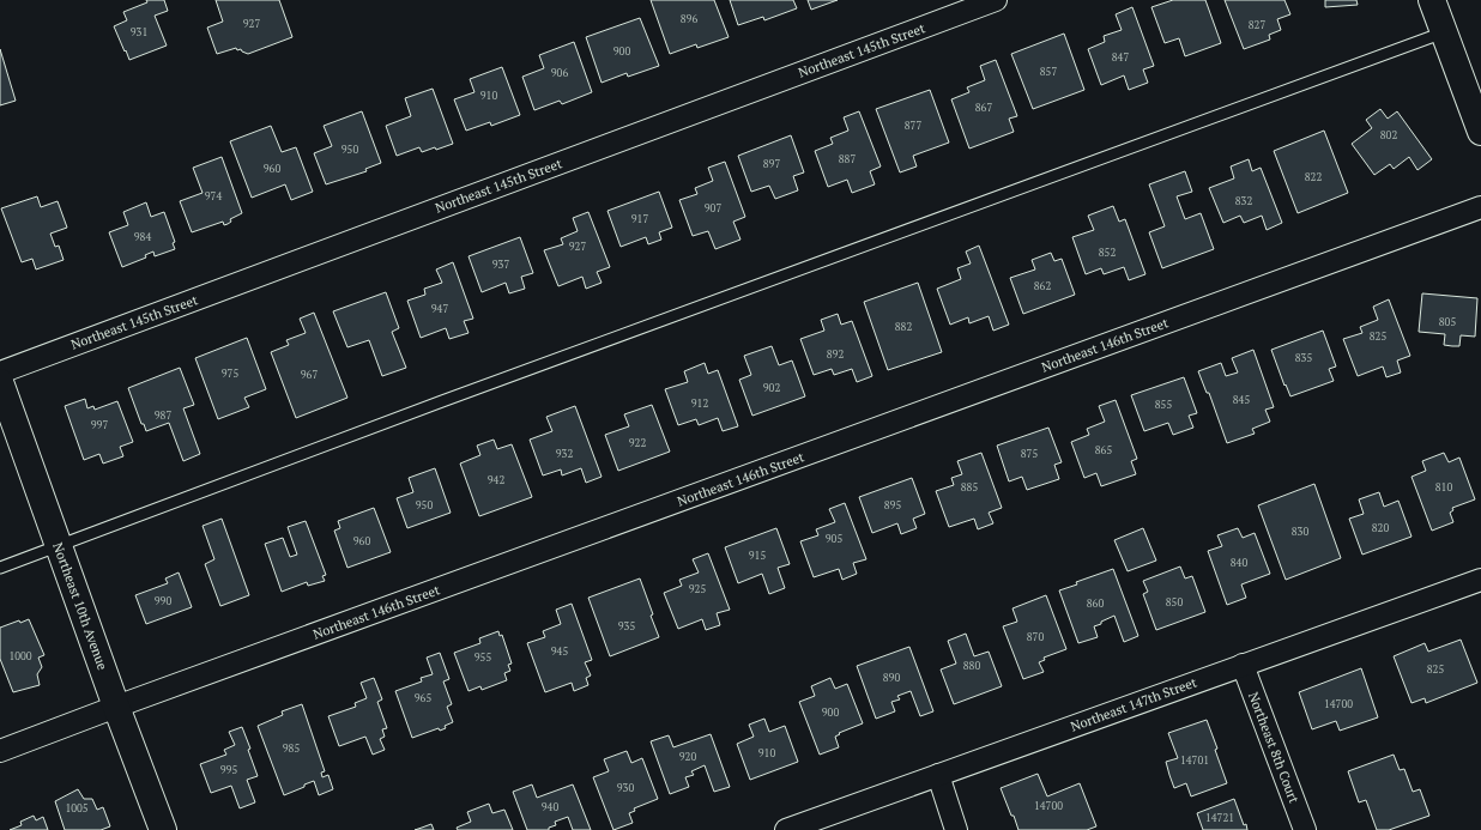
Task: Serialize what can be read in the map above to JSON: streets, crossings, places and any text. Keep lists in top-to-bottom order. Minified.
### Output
{"streets":{"street":["Northeast 145th Street","Northeast 146th Street","Northeast 10th Avenue","Northeast 147th Street","Northeast 8th Court"]},"crossings":[["Northeast 146th Street","Northeast 10th Avenue"],["Northeast 147th Street","Northeast 8th Court"]],"house_numbers":["896","927","827","931","900","847","857","906","910","867","877","802","950","887","897","960","822","974","832","907","917","984","927","852","937","862","947","805","882","825","892","835","975","967","902","845","912","855","987","997","922","865","932","875","942","885","810","950","895","820","830","905","960","915","840","925","990","850","860","935","870","945","1000","955","880","825","890","965","14700","900","985","910","920","14701","995","930","14700","940","1005","14721"]}
